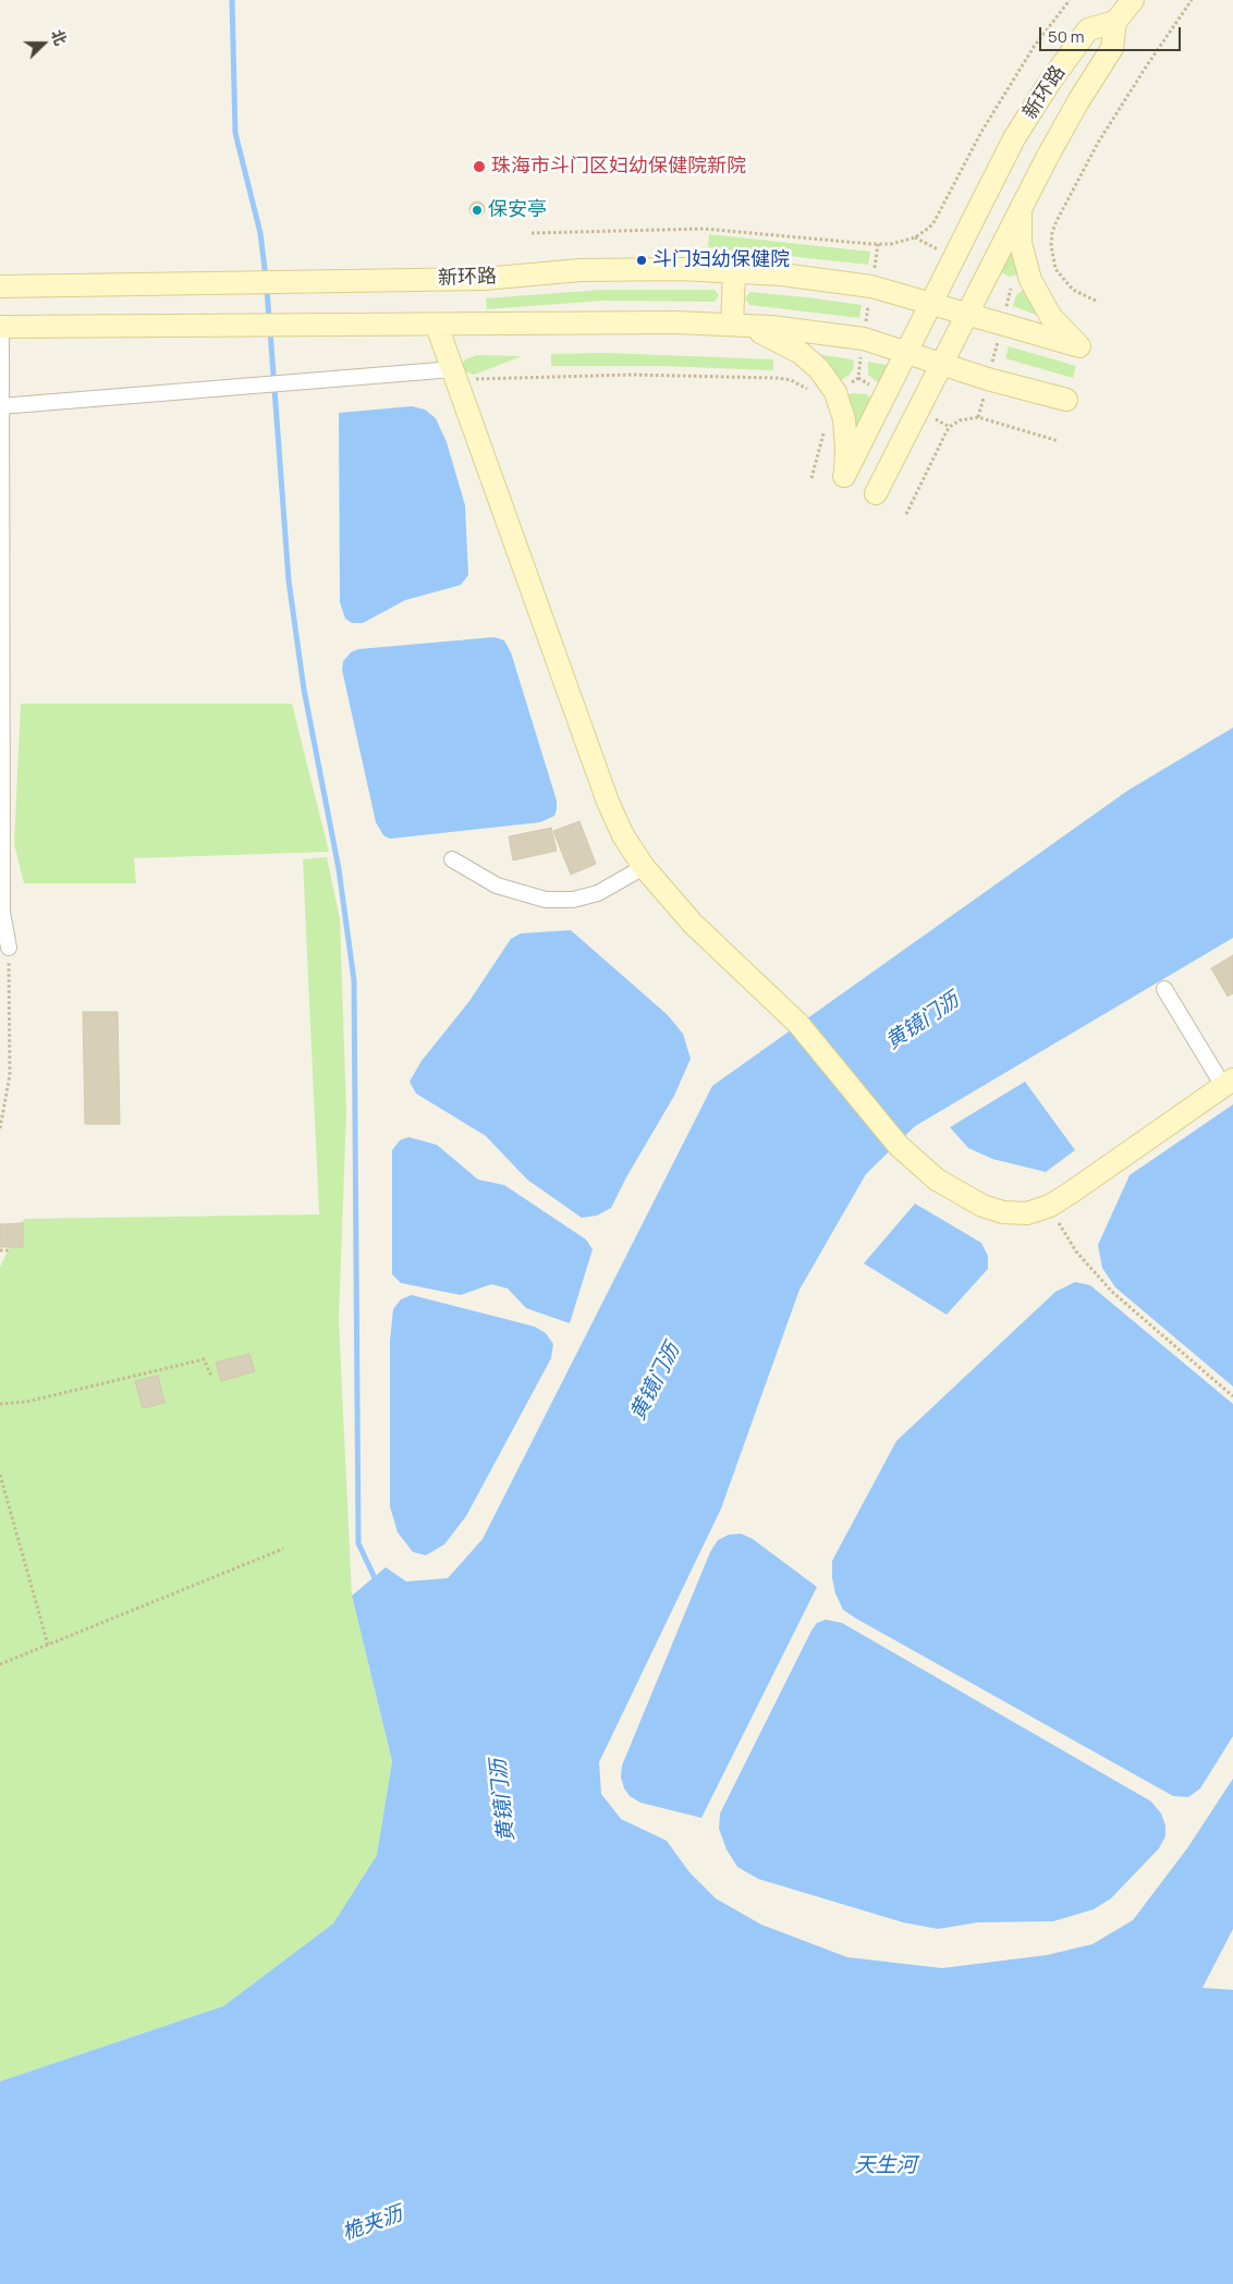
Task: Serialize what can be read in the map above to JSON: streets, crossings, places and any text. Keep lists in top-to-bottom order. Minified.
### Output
{"streets":{"street":["新环路"]},"water":["黄镜门沥","天生河","桅夹沥"],"places":["珠海市斗门区妇幼保健院新院","保安亭","斗门妇幼保健院"],"scale_bar":"50 m","north":"right"}
